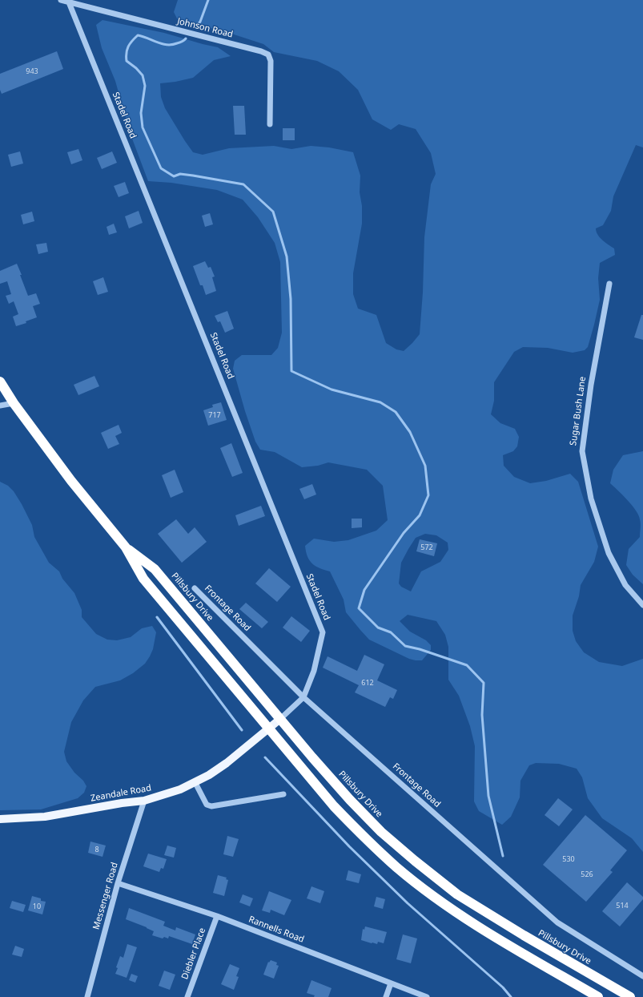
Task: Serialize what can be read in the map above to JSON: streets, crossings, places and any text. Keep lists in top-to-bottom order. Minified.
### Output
{"streets":{"highway":["Pillsbury Drive"],"main road":["Zeandale Road"],"street":["Johnson Road","Stadel Road","Sugar Bush Lane","Frontage Road","Messenger Road","Rannells Road","Diebler Place"]},"crossings":[["Johnson Road","Stadel Road"],["Stadel Road","Pillsbury Drive"],["Stadel Road","Frontage Road"],["Stadel Road","Zeandale Road"],["Pillsbury Drive","Zeandale Road"],["Zeandale Road","Messenger Road"],["Messenger Road","Rannells Road"],["Rannells Road","Diebler Place"]],"house_numbers":["943","717","572","612","8","530","526","514","10"]}
